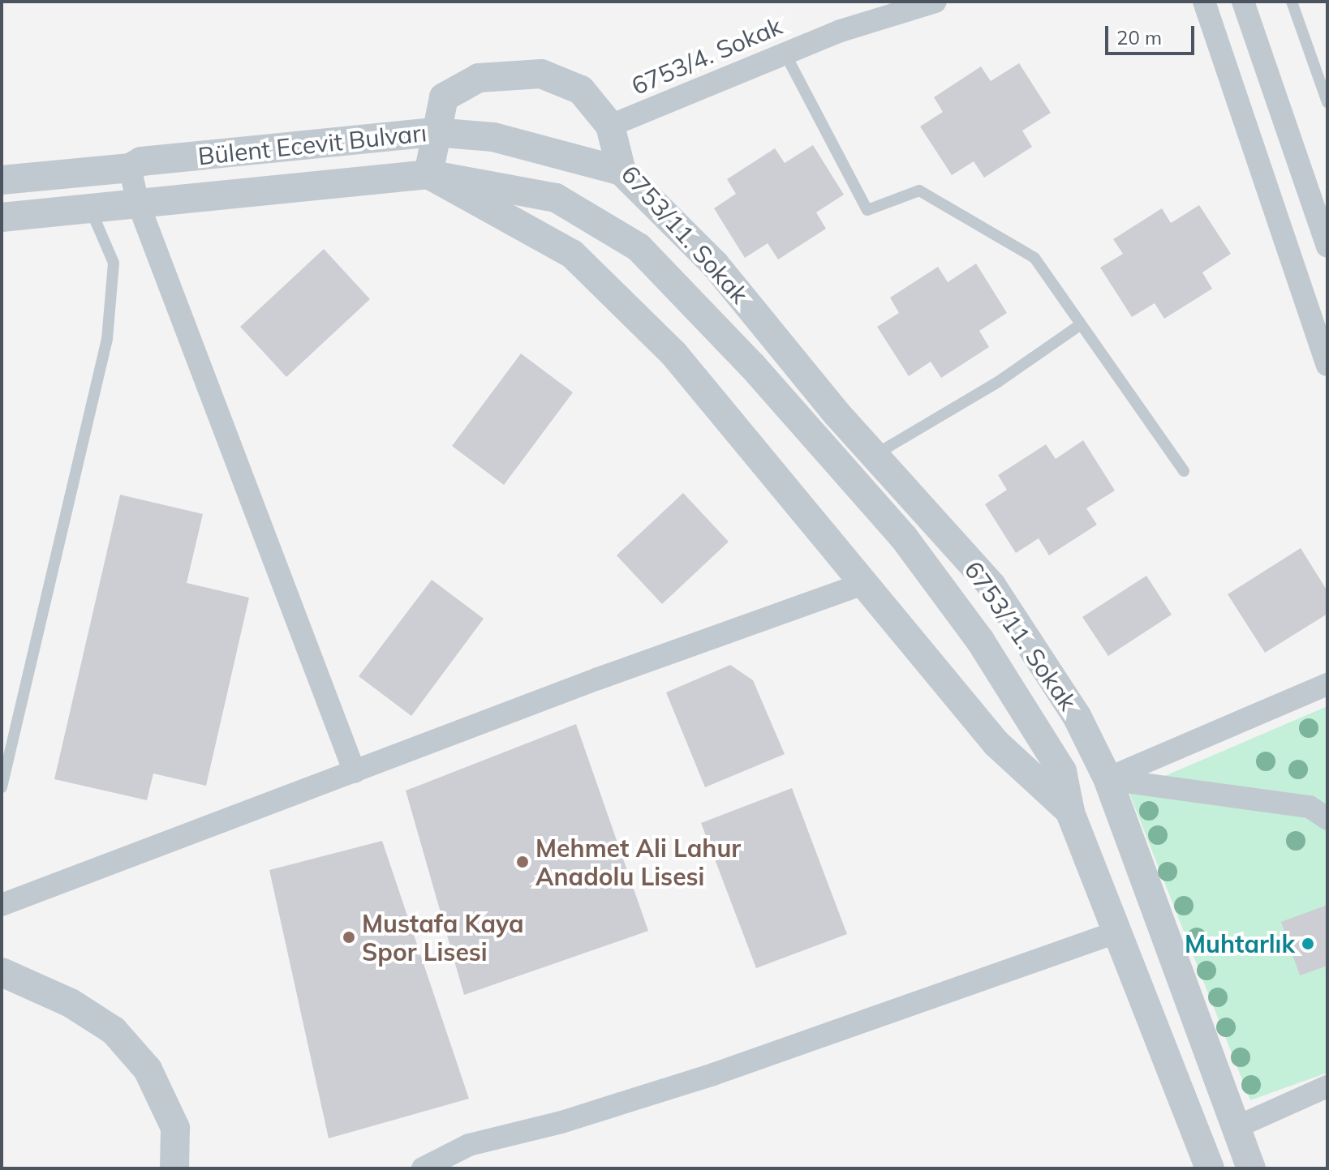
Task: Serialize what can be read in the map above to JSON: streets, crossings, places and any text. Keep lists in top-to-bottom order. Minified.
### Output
{"streets":{"street":["6753/4. Sokak","Bülent Ecevit Bulvarı","6753/11. Sokak"]},"crossings":[["6753/4. Sokak","6753/11. Sokak"],["Bülent Ecevit Bulvarı","6753/11. Sokak"]],"places":["Mehmet Ali Lahur Anadolu Lisesi","Mustafa Kaya Spor Lisesi","Muhtarlık"],"scale_bar":"20 m"}
